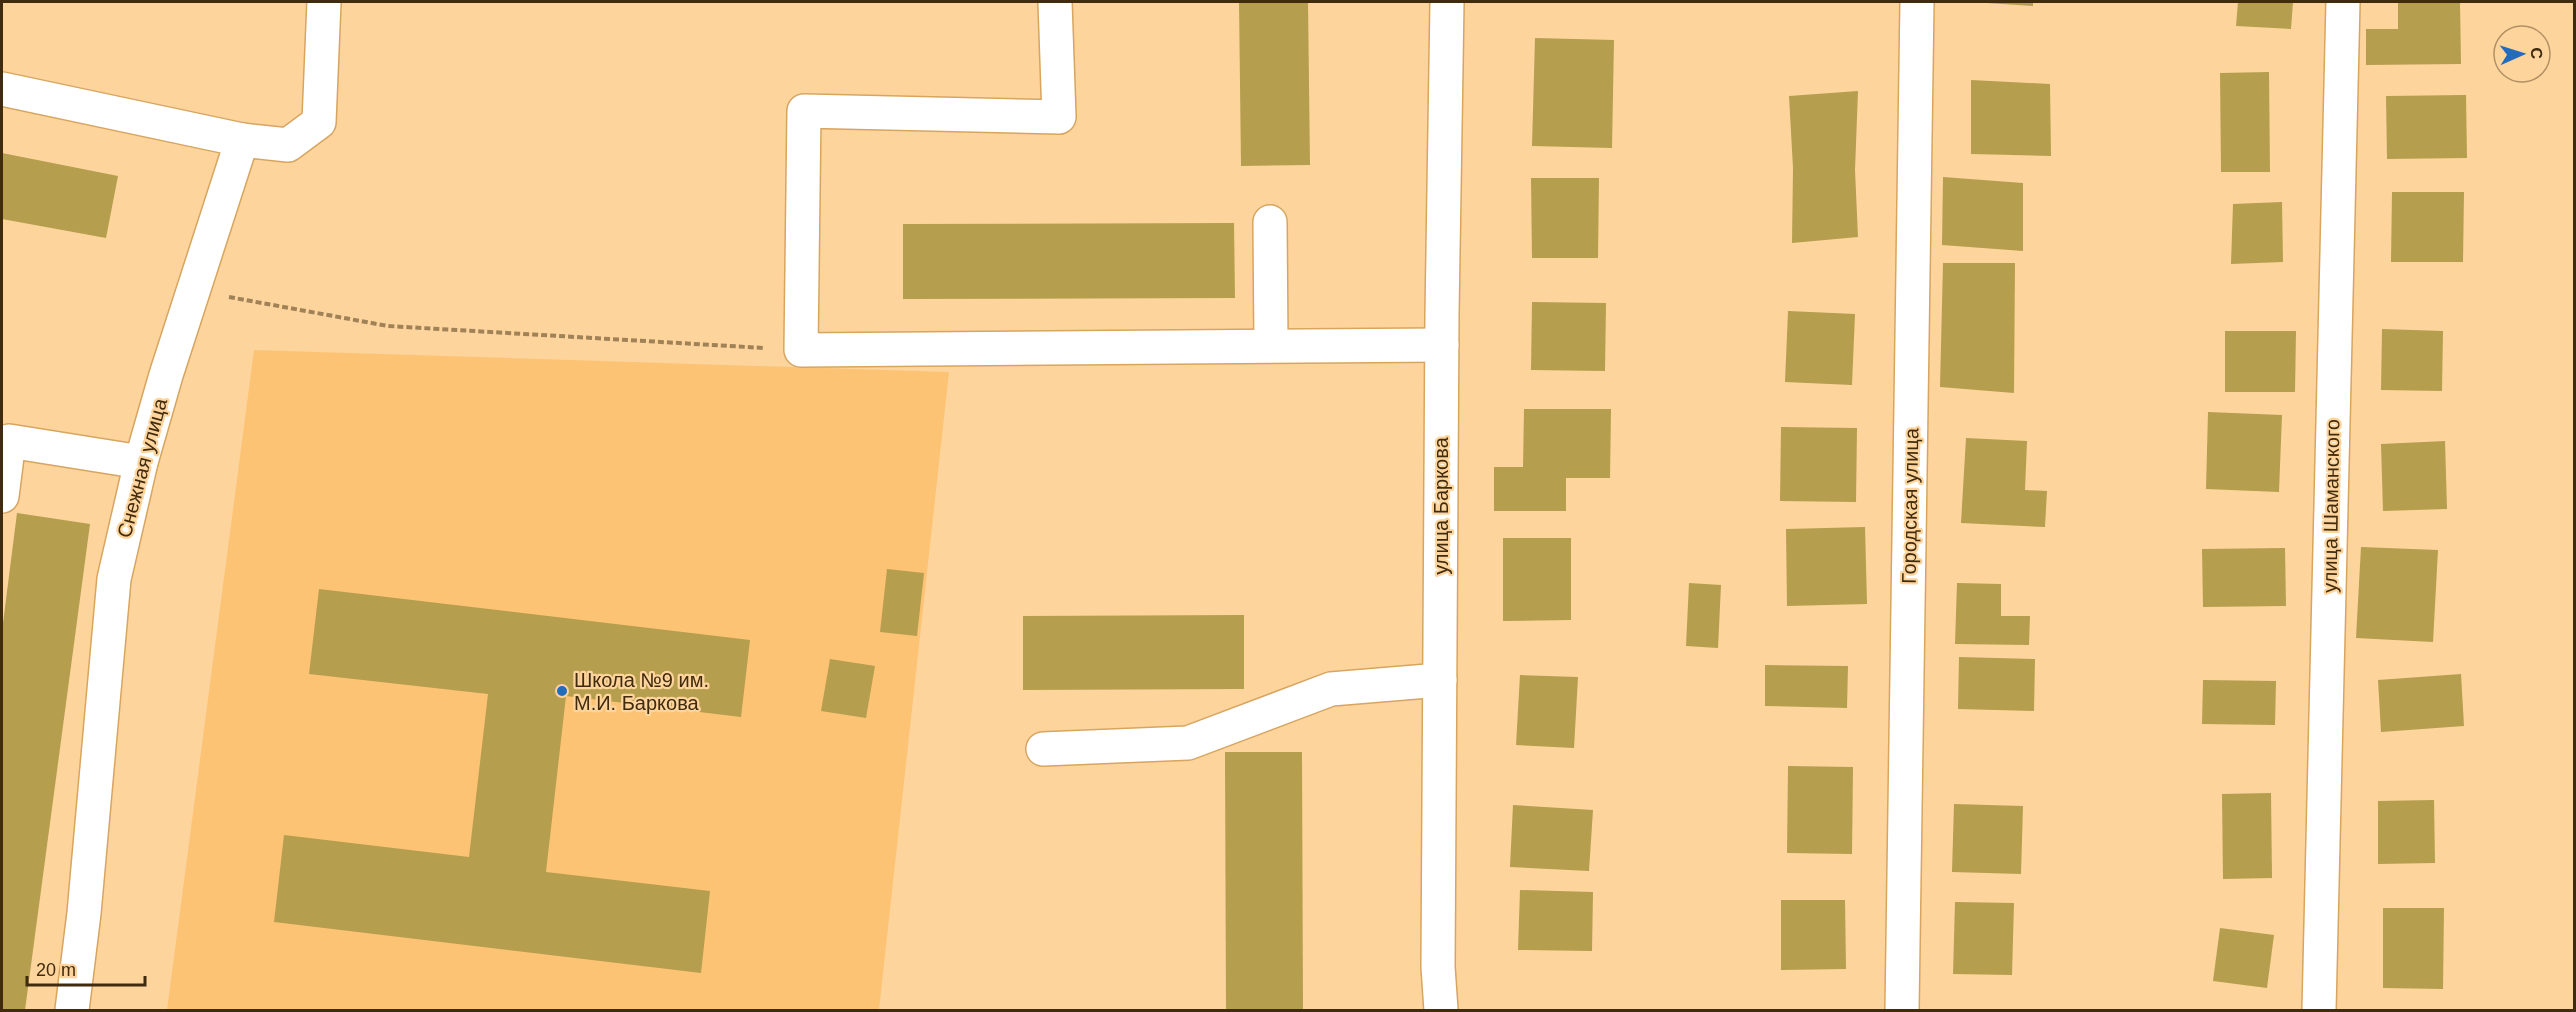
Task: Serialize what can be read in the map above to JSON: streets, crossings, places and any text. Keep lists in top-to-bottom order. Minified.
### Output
{"streets":{"street":["Снежная улица","улица Баркова","Городская улица","улица Шаманского"]},"places":["Школа №9 им. М.И. Баркова"],"scale_bar":"20 m","north":"right"}
